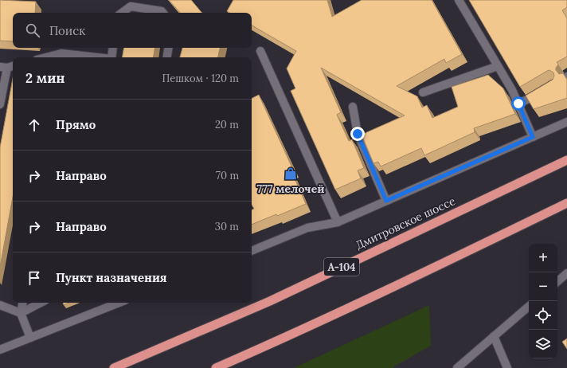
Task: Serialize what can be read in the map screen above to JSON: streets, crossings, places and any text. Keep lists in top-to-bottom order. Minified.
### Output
{"streets":{"highway":["Дмитровское шоссе","А-104"]},"places":{"shop":["777 мелочей"]},"page":{"search":"Поиск","heading":["2 мин","Пешком · 120 m"],"list":[["Прямо","20 m"],["Направо","70 m"],["Направо","30 m"],"Пункт назначения"],"map_buttons":["+","−"]}}
